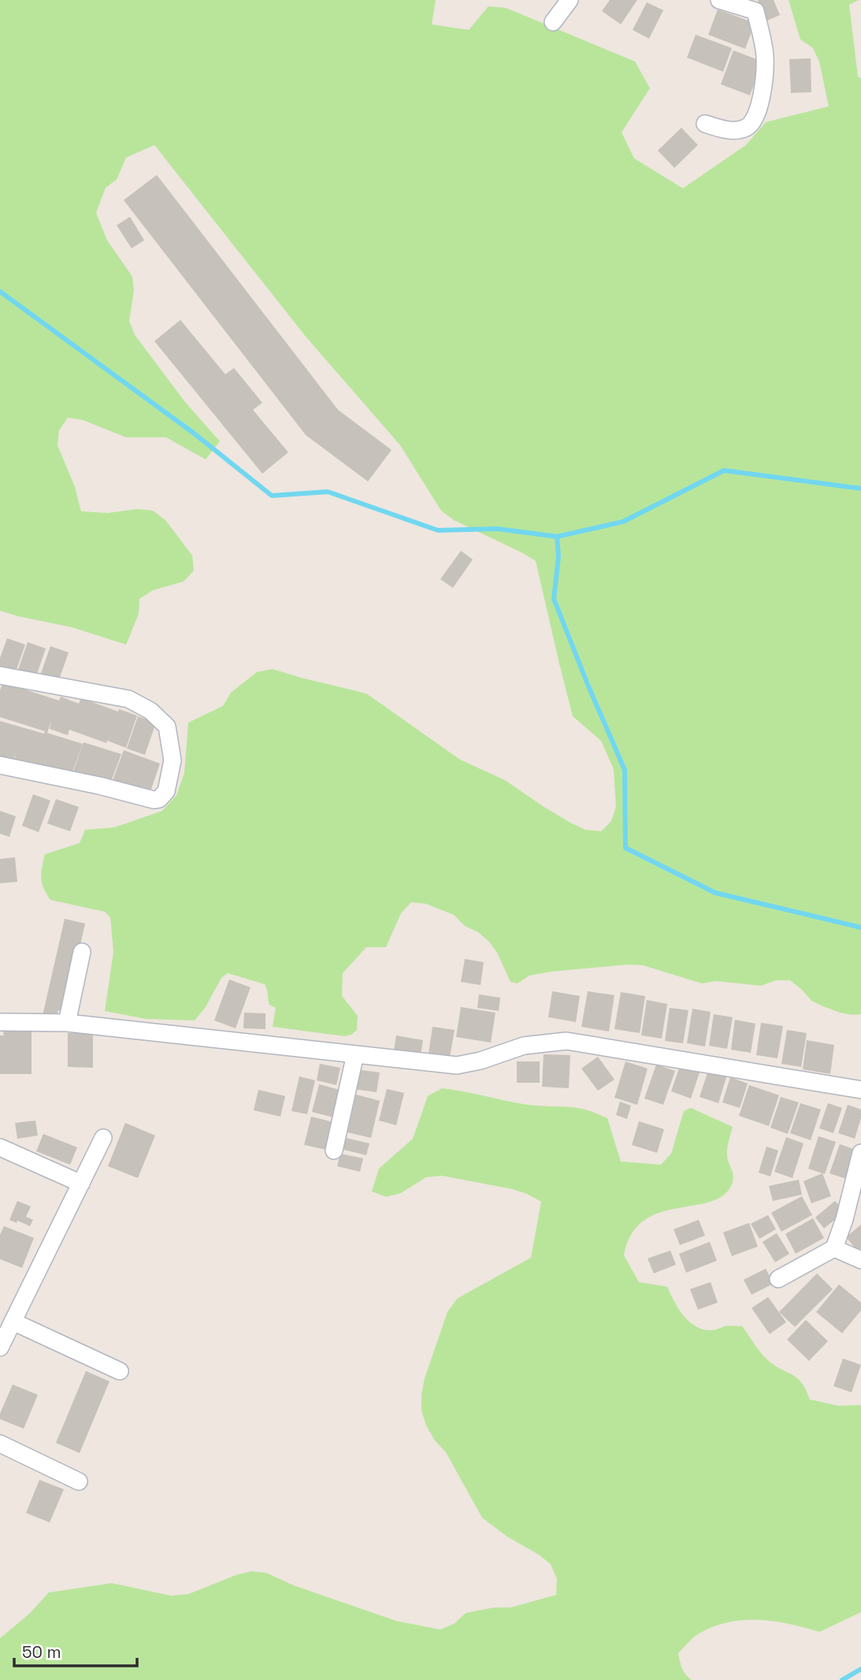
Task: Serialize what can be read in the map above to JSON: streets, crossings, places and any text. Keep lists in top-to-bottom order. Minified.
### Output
{"scale_bar":"50 m"}
